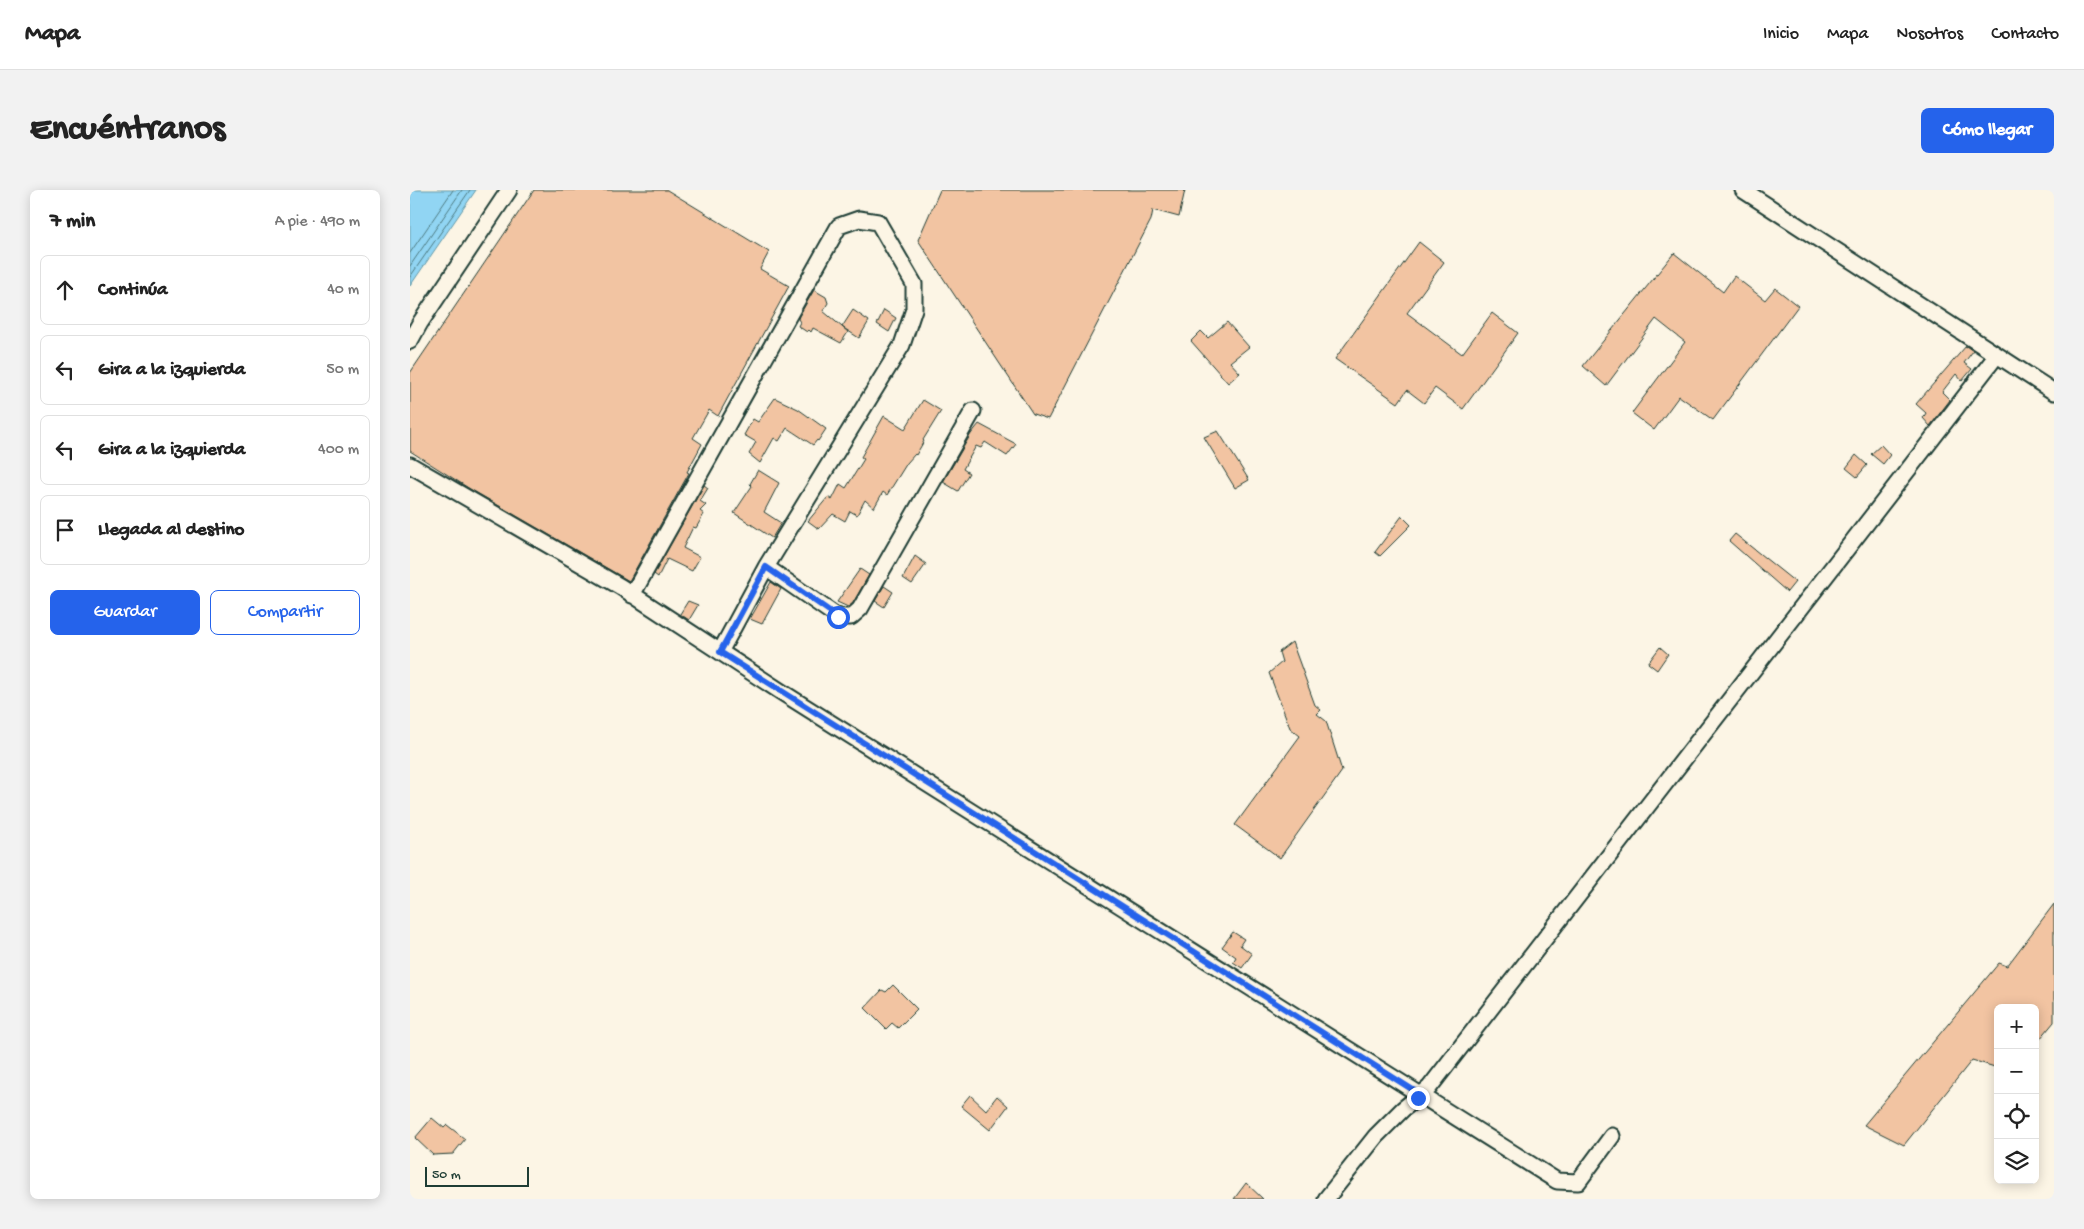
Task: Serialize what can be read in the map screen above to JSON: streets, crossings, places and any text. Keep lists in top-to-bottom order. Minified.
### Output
{"scale_bar":"50 m","page":{"header":"Mapa","nav":["Inicio","Mapa","Nosotros","Contacto"],"buttons":["Cómo llegar",["Guardar","Compartir"]],"title":"Encuéntranos","heading":["7 min","A pie · 490 m"],"list":[["Continúa","40 m"],["Gira a la izquierda","50 m"],["Gira a la izquierda","400 m"],"Llegada al destino"],"map_buttons":["+","−"],"scale":"50 m"}}
